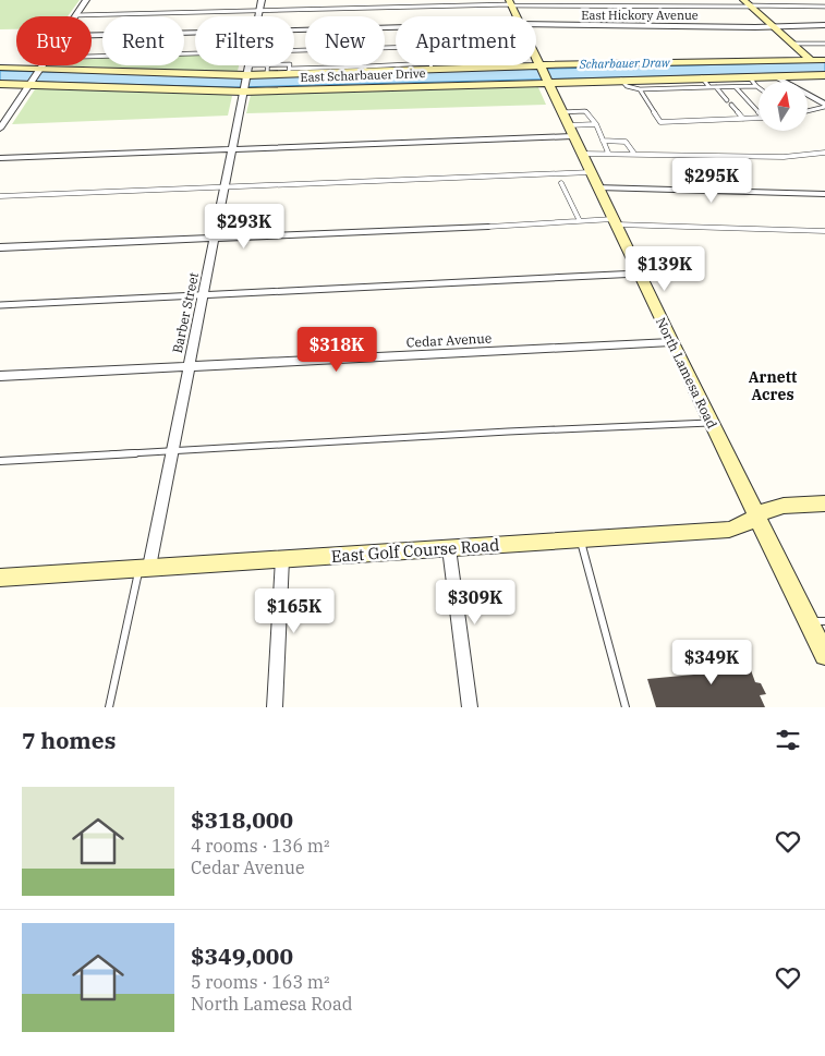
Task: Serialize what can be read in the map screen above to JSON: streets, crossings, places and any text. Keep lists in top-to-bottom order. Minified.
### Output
{"streets":{"main road":["East Scharbauer Drive","North Lamesa Road","East Golf Course Road"],"street":["East Hickory Avenue","Barber Street","Cedar Avenue"]},"crossings":[["East Scharbauer Drive","Barber Street"],["East Scharbauer Drive","North Lamesa Road"],["Barber Street","Cedar Avenue"],["Barber Street","East Golf Course Road"],["Cedar Avenue","North Lamesa Road"],["North Lamesa Road","East Golf Course Road"]],"districts":["Arnett Acres"],"water":["Scharbauer Draw"],"north":"top","page":{"chip":["Buy","Rent","Filters","New","Apartment"],"price":["$295K","$293K","$139K","$318K","$309K","$165K","$349K"],"heading":"7 homes","list":[{"name":"$318,000","note":"4 rooms · 136 m² · Cedar Avenue"},{"name":"$349,000","note":"5 rooms · 163 m² · North Lamesa Road"}]}}
